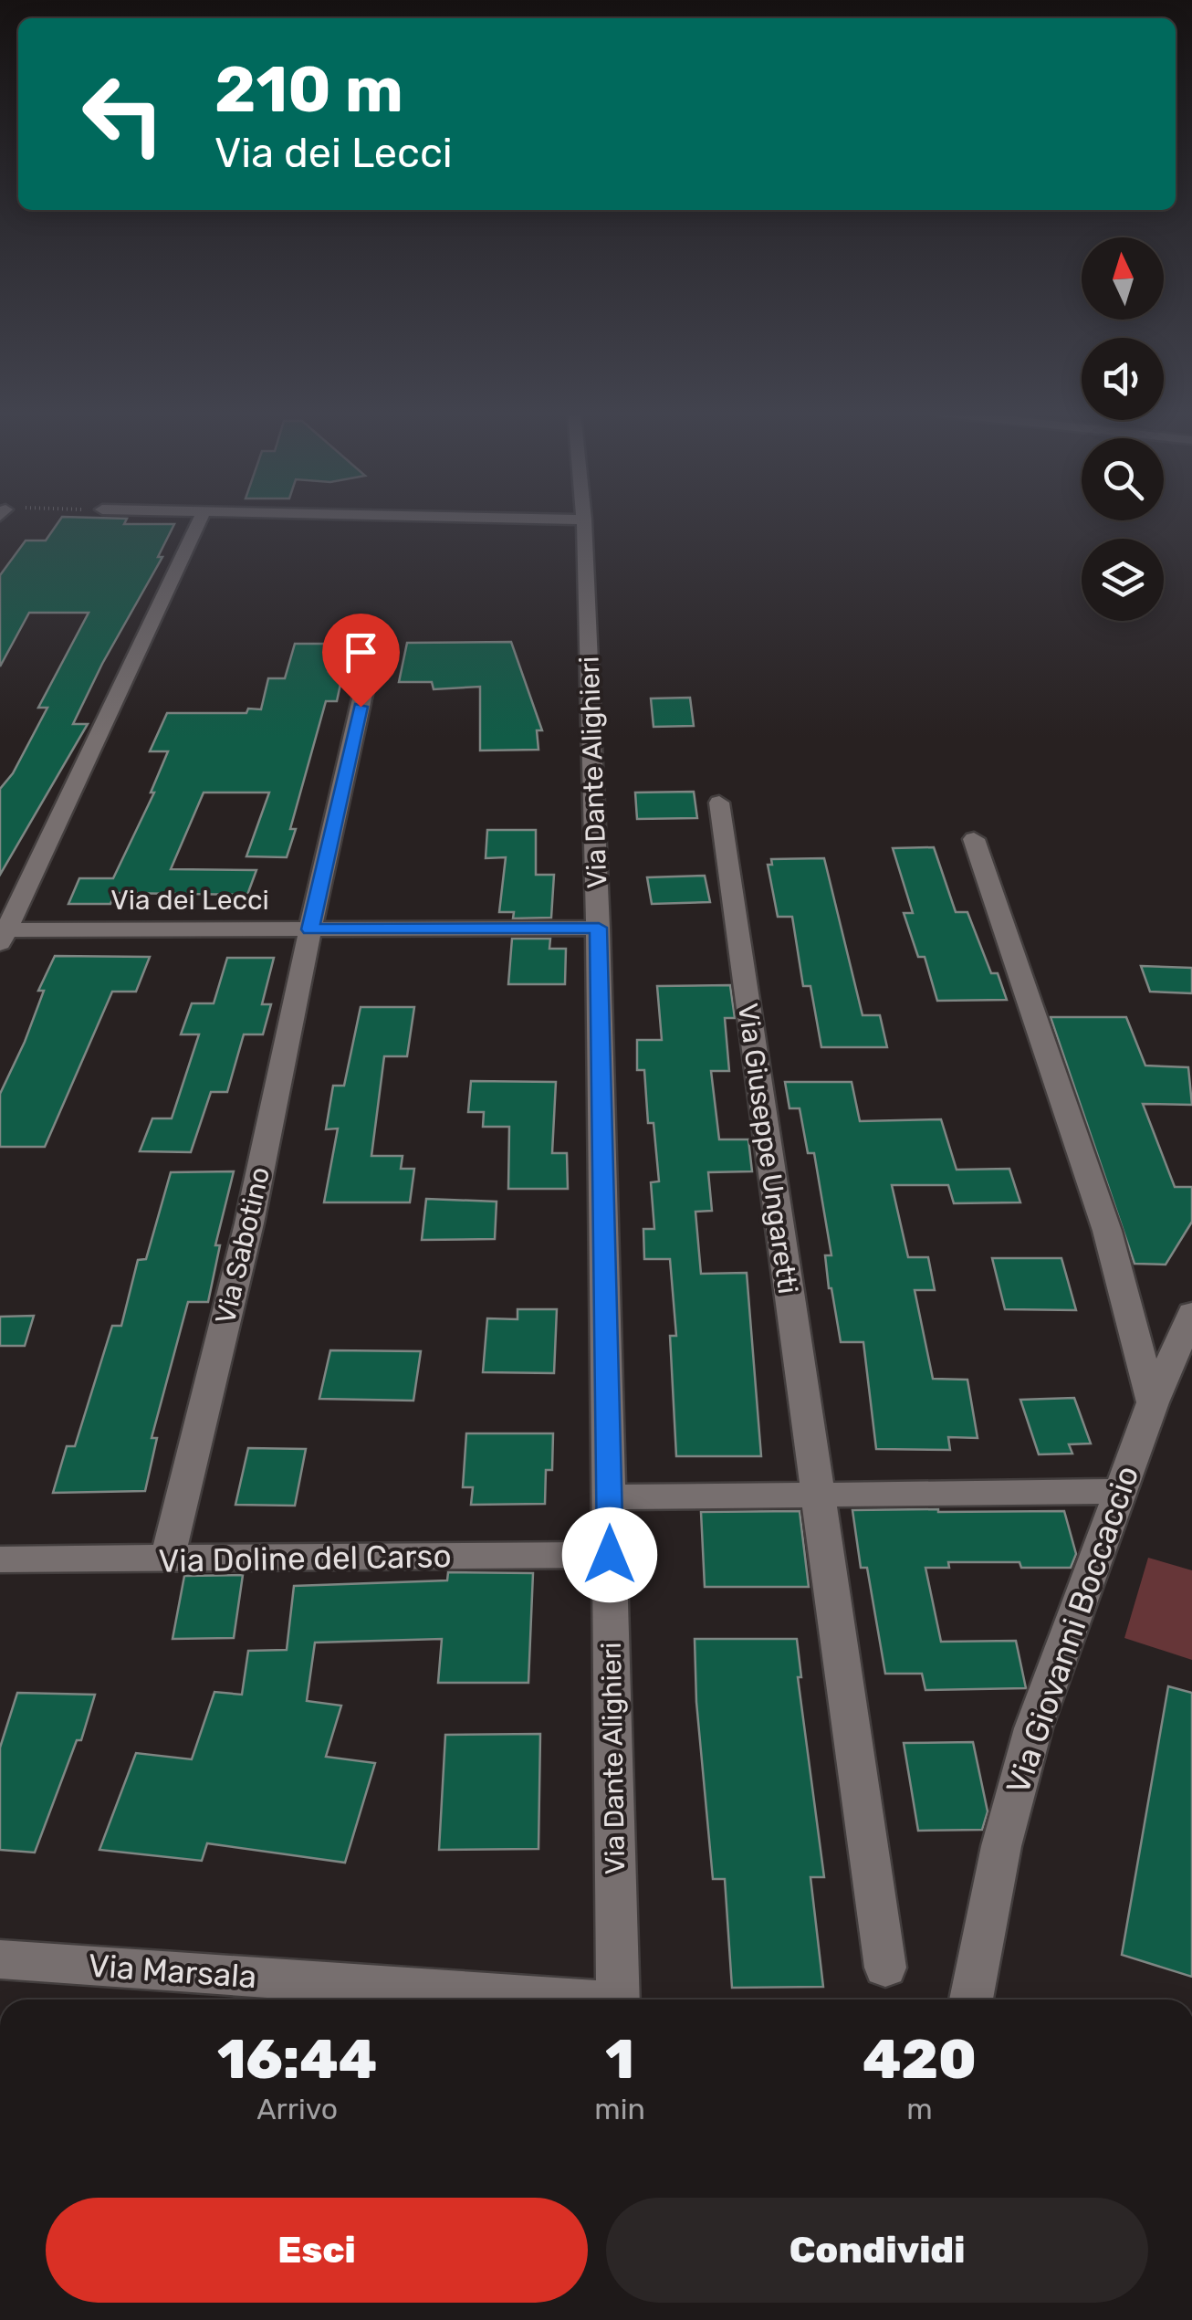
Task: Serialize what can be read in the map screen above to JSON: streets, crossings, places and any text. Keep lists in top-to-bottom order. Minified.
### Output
{"streets":{"street":["Via Dante Alighieri","Via dei Lecci","Via Giuseppe Ungaretti","Via Sabotino","Via Doline del Carso","Via Giovanni Boccaccio","Via Marsala"]},"crossings":[["Via Dante Alighieri","Via dei Lecci"],["Via Dante Alighieri","Via Doline del Carso"],["Via dei Lecci","Via Sabotino"],["Via Sabotino","Via Doline del Carso"]],"north":"top","page":{"turn":["210 m","Via dei Lecci"],"eta":["16:44","Arrivo","1","min","420","m"],"buttons":["Esci","Condividi"]}}
